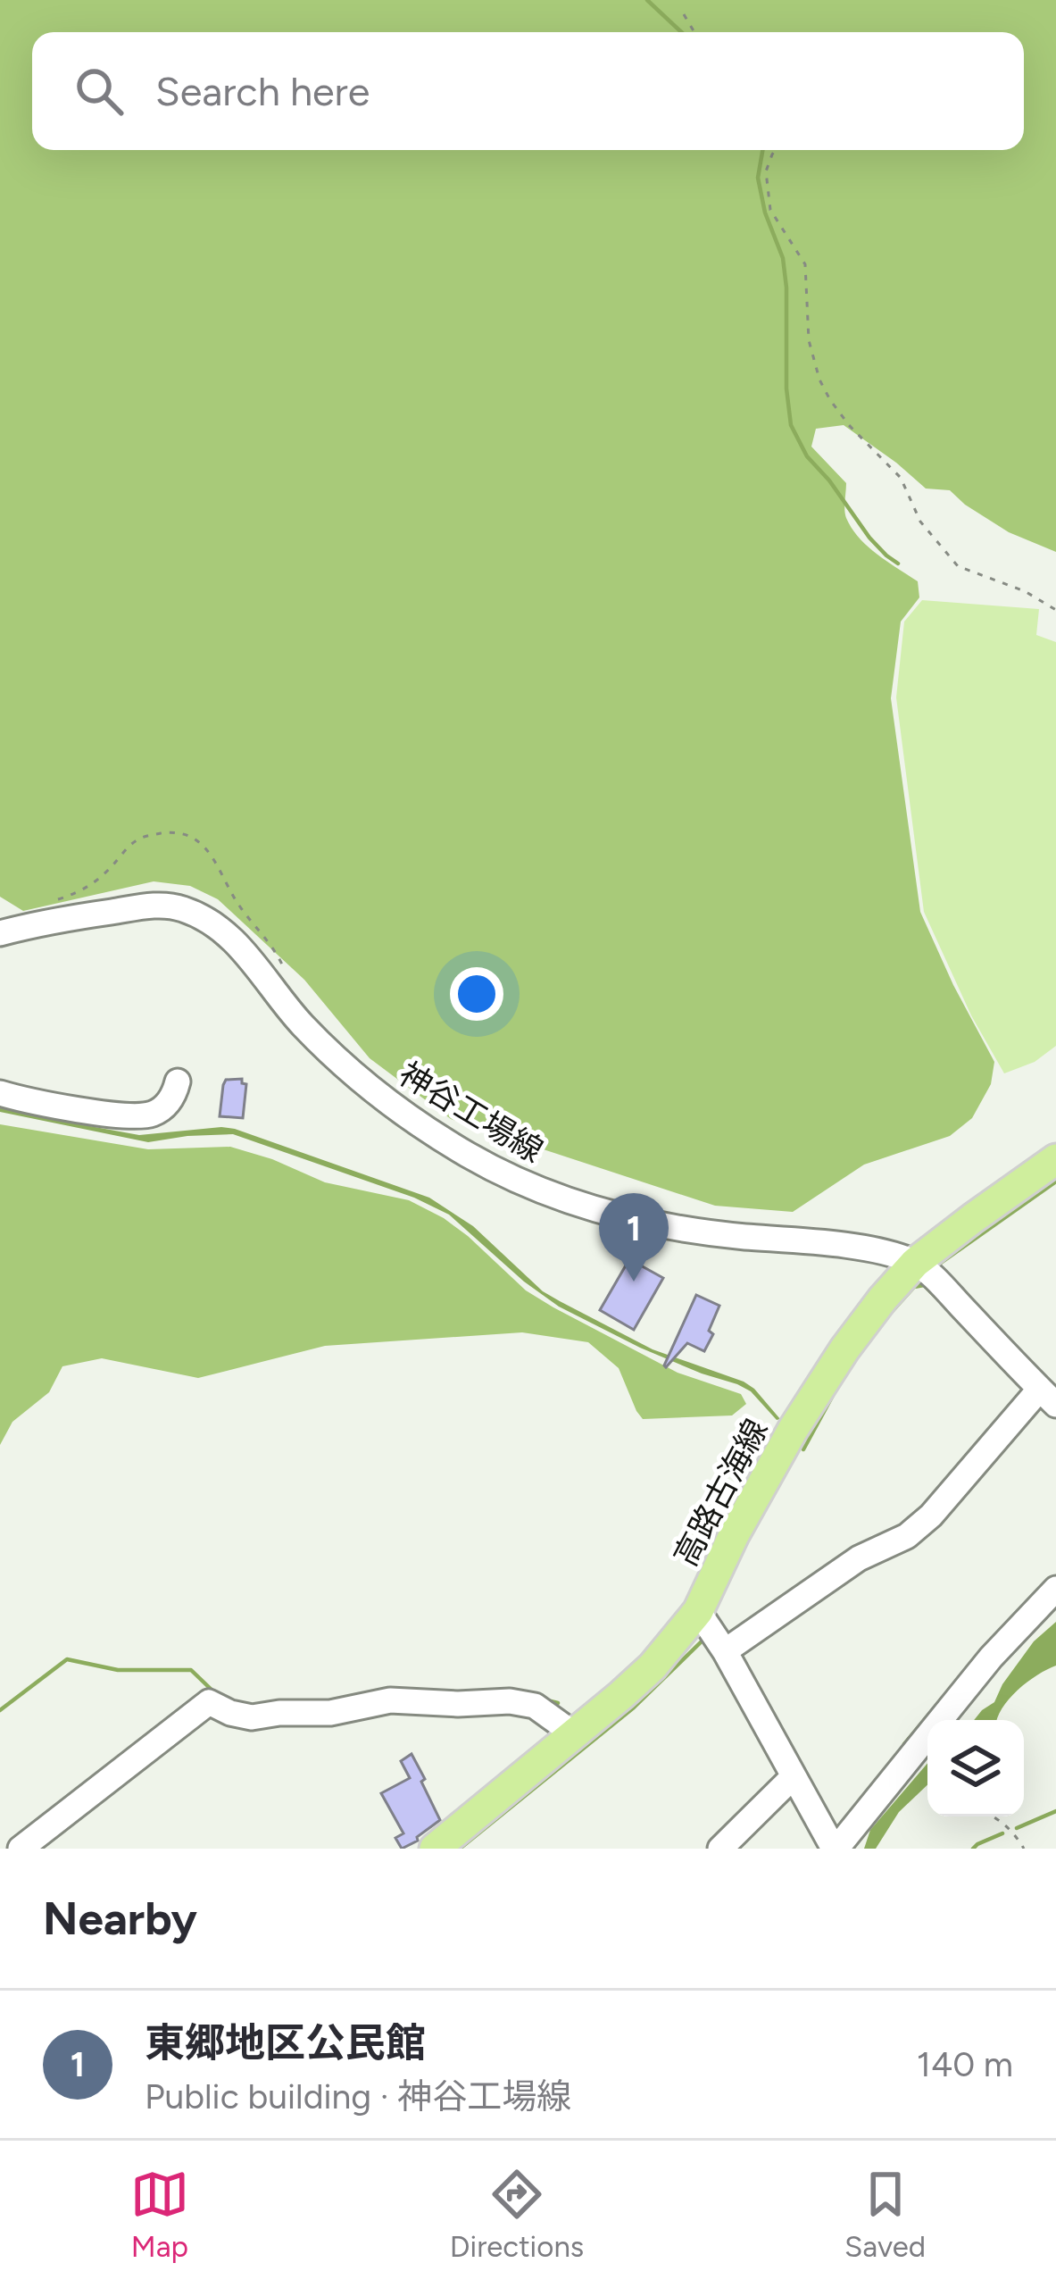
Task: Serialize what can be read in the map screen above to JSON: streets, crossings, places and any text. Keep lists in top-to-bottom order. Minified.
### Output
{"streets":{"main road":["高路古海線"],"street":["神谷工場線"]},"crossings":[["神谷工場線","高路古海線"]],"page":{"search":"Search here","pins":"1","heading":"Nearby","list":[{"mark":"1","name":"東郷地区公民館","note":"Public building · 神谷工場線","value":"140 m"}],"nav":["Map","Directions","Saved"]}}
